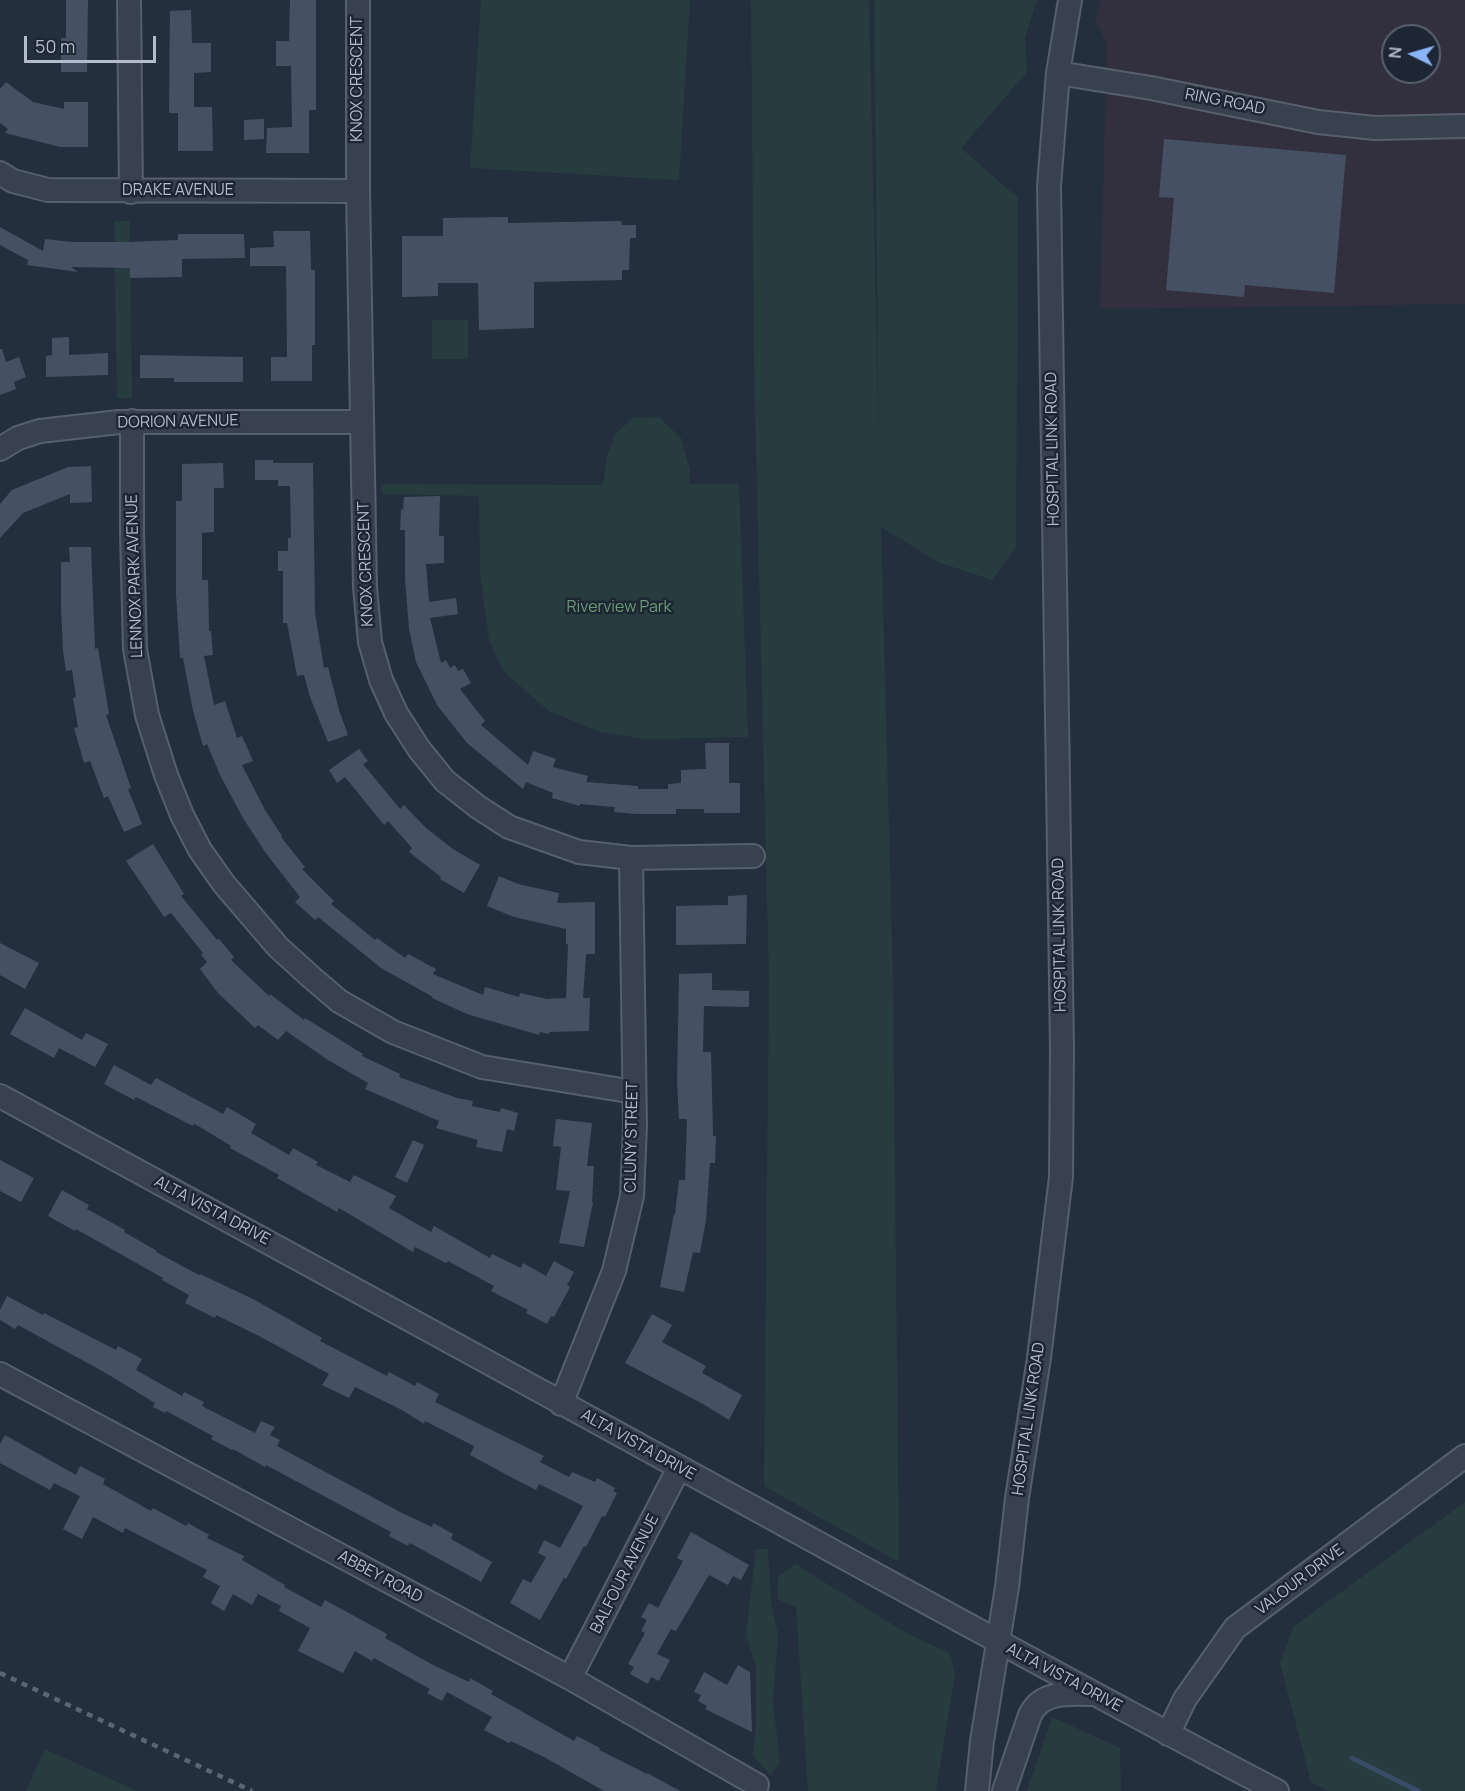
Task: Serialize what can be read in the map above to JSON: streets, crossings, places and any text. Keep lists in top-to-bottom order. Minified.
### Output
{"streets":{"street":["KNOX CRESCENT","RING ROAD","DRAKE AVENUE","DORION AVENUE","HOSPITAL LINK ROAD","LENNOX PARK AVENUE","CLUNY STREET","ALTA VISTA DRIVE","BALFOUR AVENUE","ABBEY ROAD","VALOUR DRIVE"]},"crossings":[["KNOX CRESCENT","DRAKE AVENUE"],["KNOX CRESCENT","DORION AVENUE"],["KNOX CRESCENT","CLUNY STREET"],["RING ROAD","HOSPITAL LINK ROAD"],["DORION AVENUE","LENNOX PARK AVENUE"],["HOSPITAL LINK ROAD","ALTA VISTA DRIVE"],["LENNOX PARK AVENUE","CLUNY STREET"],["CLUNY STREET","ALTA VISTA DRIVE"],["ALTA VISTA DRIVE","BALFOUR AVENUE"],["ALTA VISTA DRIVE","VALOUR DRIVE"],["BALFOUR AVENUE","ABBEY ROAD"]],"parks":["Riverview Park"],"scale_bar":"50 m","north":"left"}
